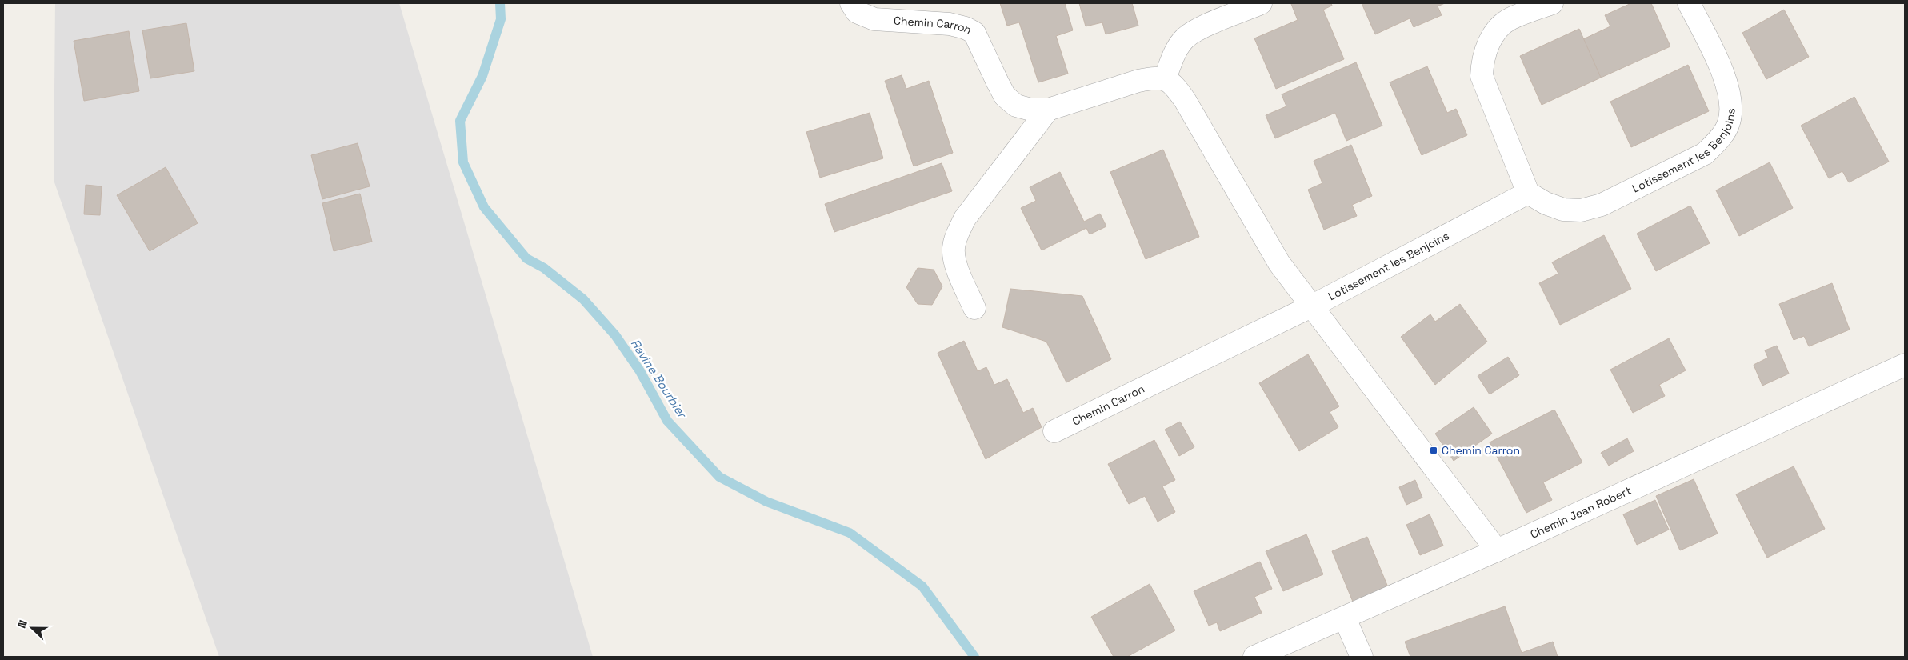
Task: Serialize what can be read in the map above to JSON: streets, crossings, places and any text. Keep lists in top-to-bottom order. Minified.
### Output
{"streets":{"street":["Chemin Carron","Lotissement les Benjoins","Chemin Jean Robert"]},"crossings":[["Chemin Carron","Lotissement les Benjoins"]],"water":["Ravine Bourbier"],"places":{"transit":["Chemin Carron"]},"north":"left"}
